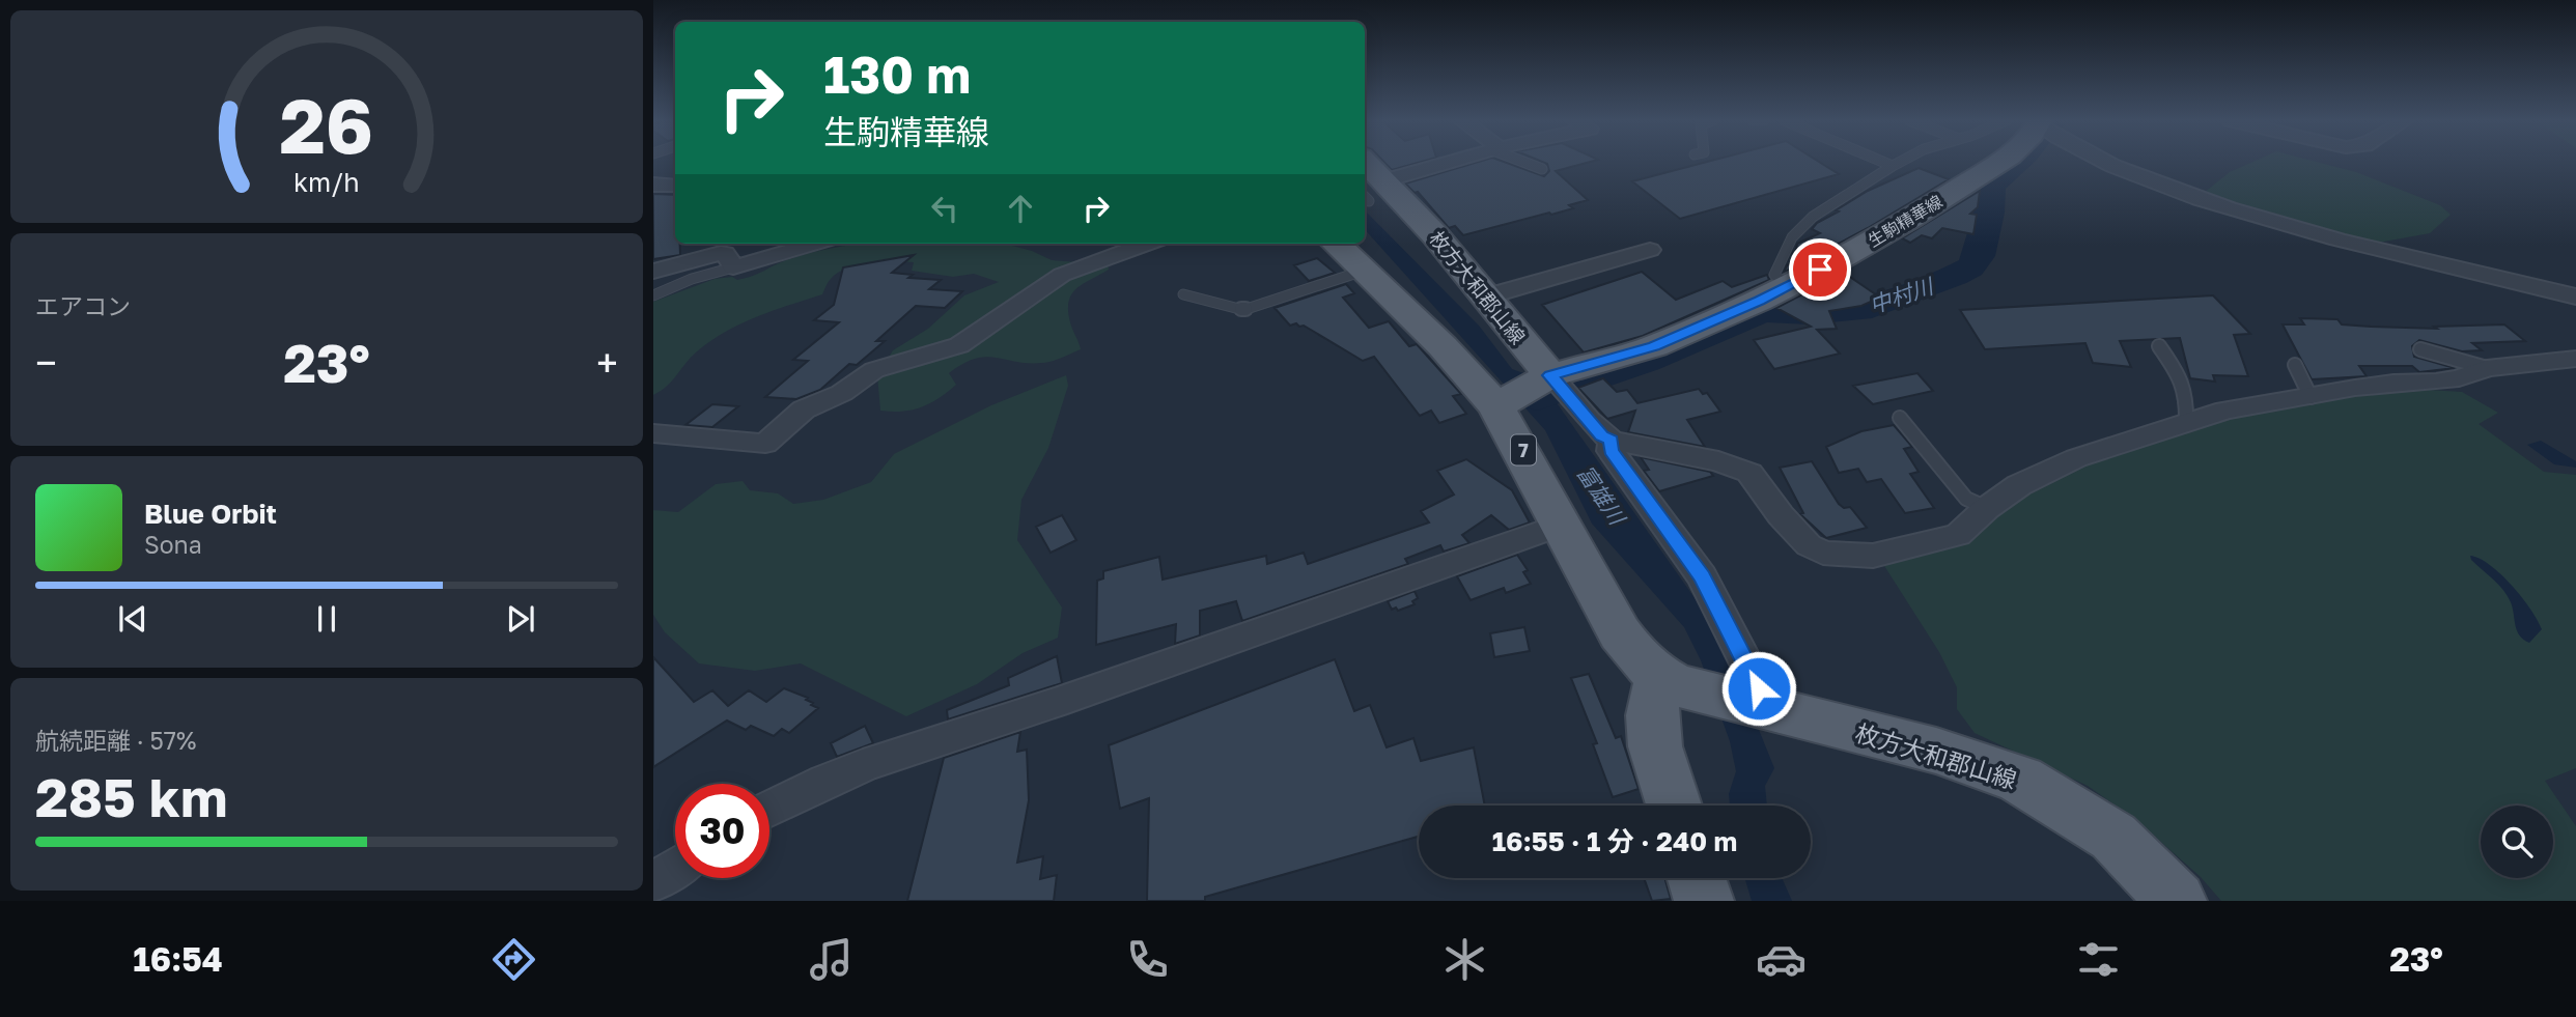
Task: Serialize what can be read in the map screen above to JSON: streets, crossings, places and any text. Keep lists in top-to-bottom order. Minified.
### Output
{"streets":{"main road":["生駒精華線","枚方大和郡山線","7"]},"crossings":[["生駒精華線","枚方大和郡山線"]],"water":["中村川","富雄川"],"page":{"turn":["130 m","生駒精華線"],"tile":["エアコン",["航続距離 · 57%","285 km"]],"heat":["−","23°","+"],"song":["Blue Orbit","Sona"],"limit":"30","trip":"16:55 · 1 分 · 240 m","tabs":["16:54","23°"],"gauge":["26","km/h"]}}
